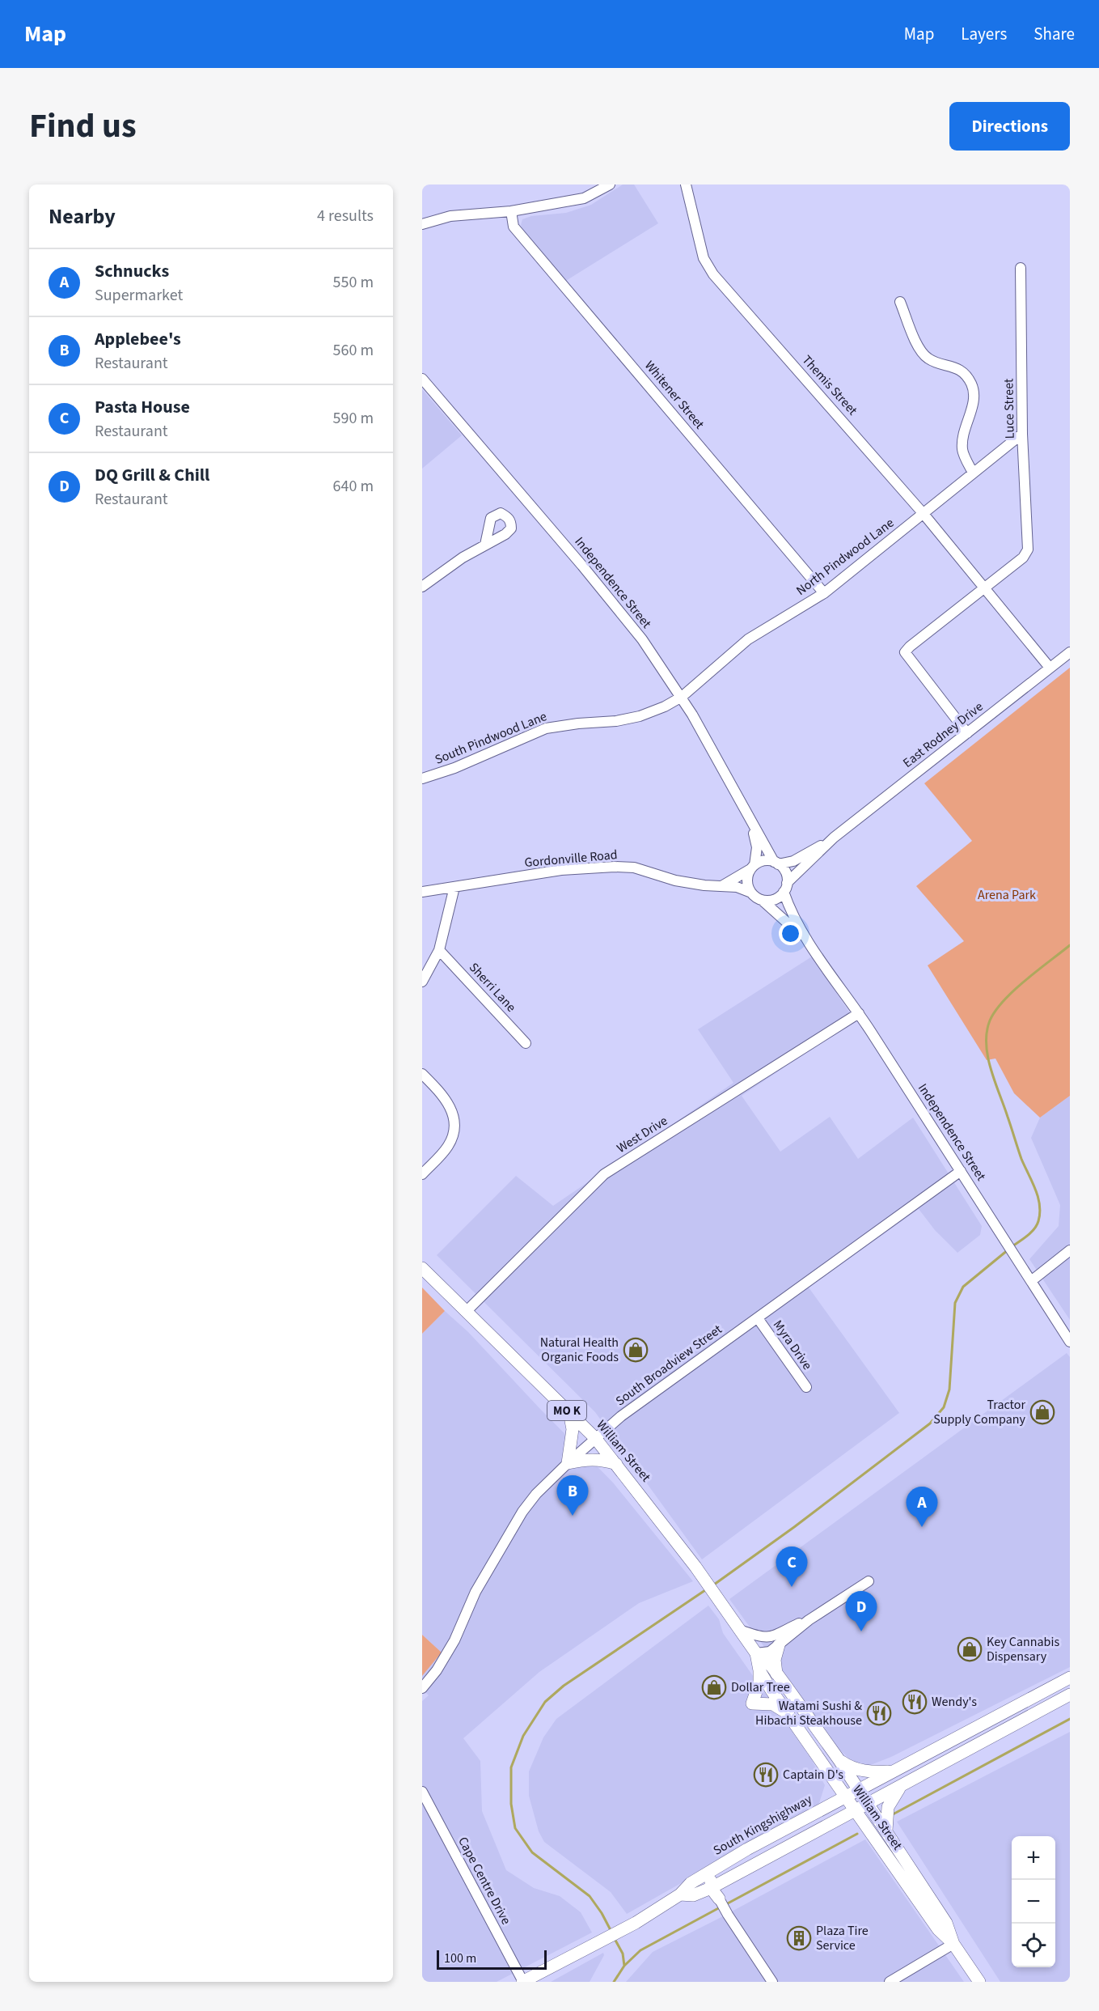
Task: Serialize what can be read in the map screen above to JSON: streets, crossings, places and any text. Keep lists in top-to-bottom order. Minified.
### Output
{"streets":{"main road":["MO K","William Street","South Kingshighway"],"street":["Themis Street","Whitener Street","Luce Street","North Pindwood Lane","Independence Street","East Rodney Drive","South Pindwood Lane","Gordonville Road","Sherri Lane","West Drive","Myra Drive","South Broadview Street","Cape Centre Drive"]},"crossings":[["Themis Street","Luce Street"],["Themis Street","North Pindwood Lane"],["Themis Street","East Rodney Drive"],["Whitener Street","North Pindwood Lane"],["Luce Street","North Pindwood Lane"],["North Pindwood Lane","Independence Street"],["North Pindwood Lane","South Pindwood Lane"],["Independence Street","East Rodney Drive"],["Independence Street","South Pindwood Lane"],["Independence Street","Gordonville Road"],["Independence Street","West Drive"],["Independence Street","South Broadview Street"],["East Rodney Drive","Gordonville Road"],["West Drive","William Street"],["Myra Drive","South Broadview Street"],["South Broadview Street","William Street"],["William Street","South Kingshighway"],["South Kingshighway","Cape Centre Drive"]],"parks":["Arena Park"],"places":{"shop":["Natural Health Organic Foods","Tractor Supply Company","Key Cannabis Dispensary","Dollar Tree"],"restaurant":["Wendy's","Watami Sushi & Hibachi Steakhouse","Captain D's"],"building":["Plaza Tire Service"]},"scale_bar":"100 m","page":{"header":"Map","nav":["Map","Layers","Share"],"title":"Find us","buttons":"Directions","heading":["Nearby","4 results"],"list":[{"mark":"A","name":"Schnucks","note":"Supermarket","value":"550 m"},{"mark":"B","name":"Applebee's","note":"Restaurant","value":"560 m"},{"mark":"C","name":"Pasta House","note":"Restaurant","value":"590 m"},{"mark":"D","name":"DQ Grill & Chill","note":"Restaurant","value":"640 m"}],"pins":["B","A","C","D"],"map_buttons":["+","−"],"scale":"100 m"}}
